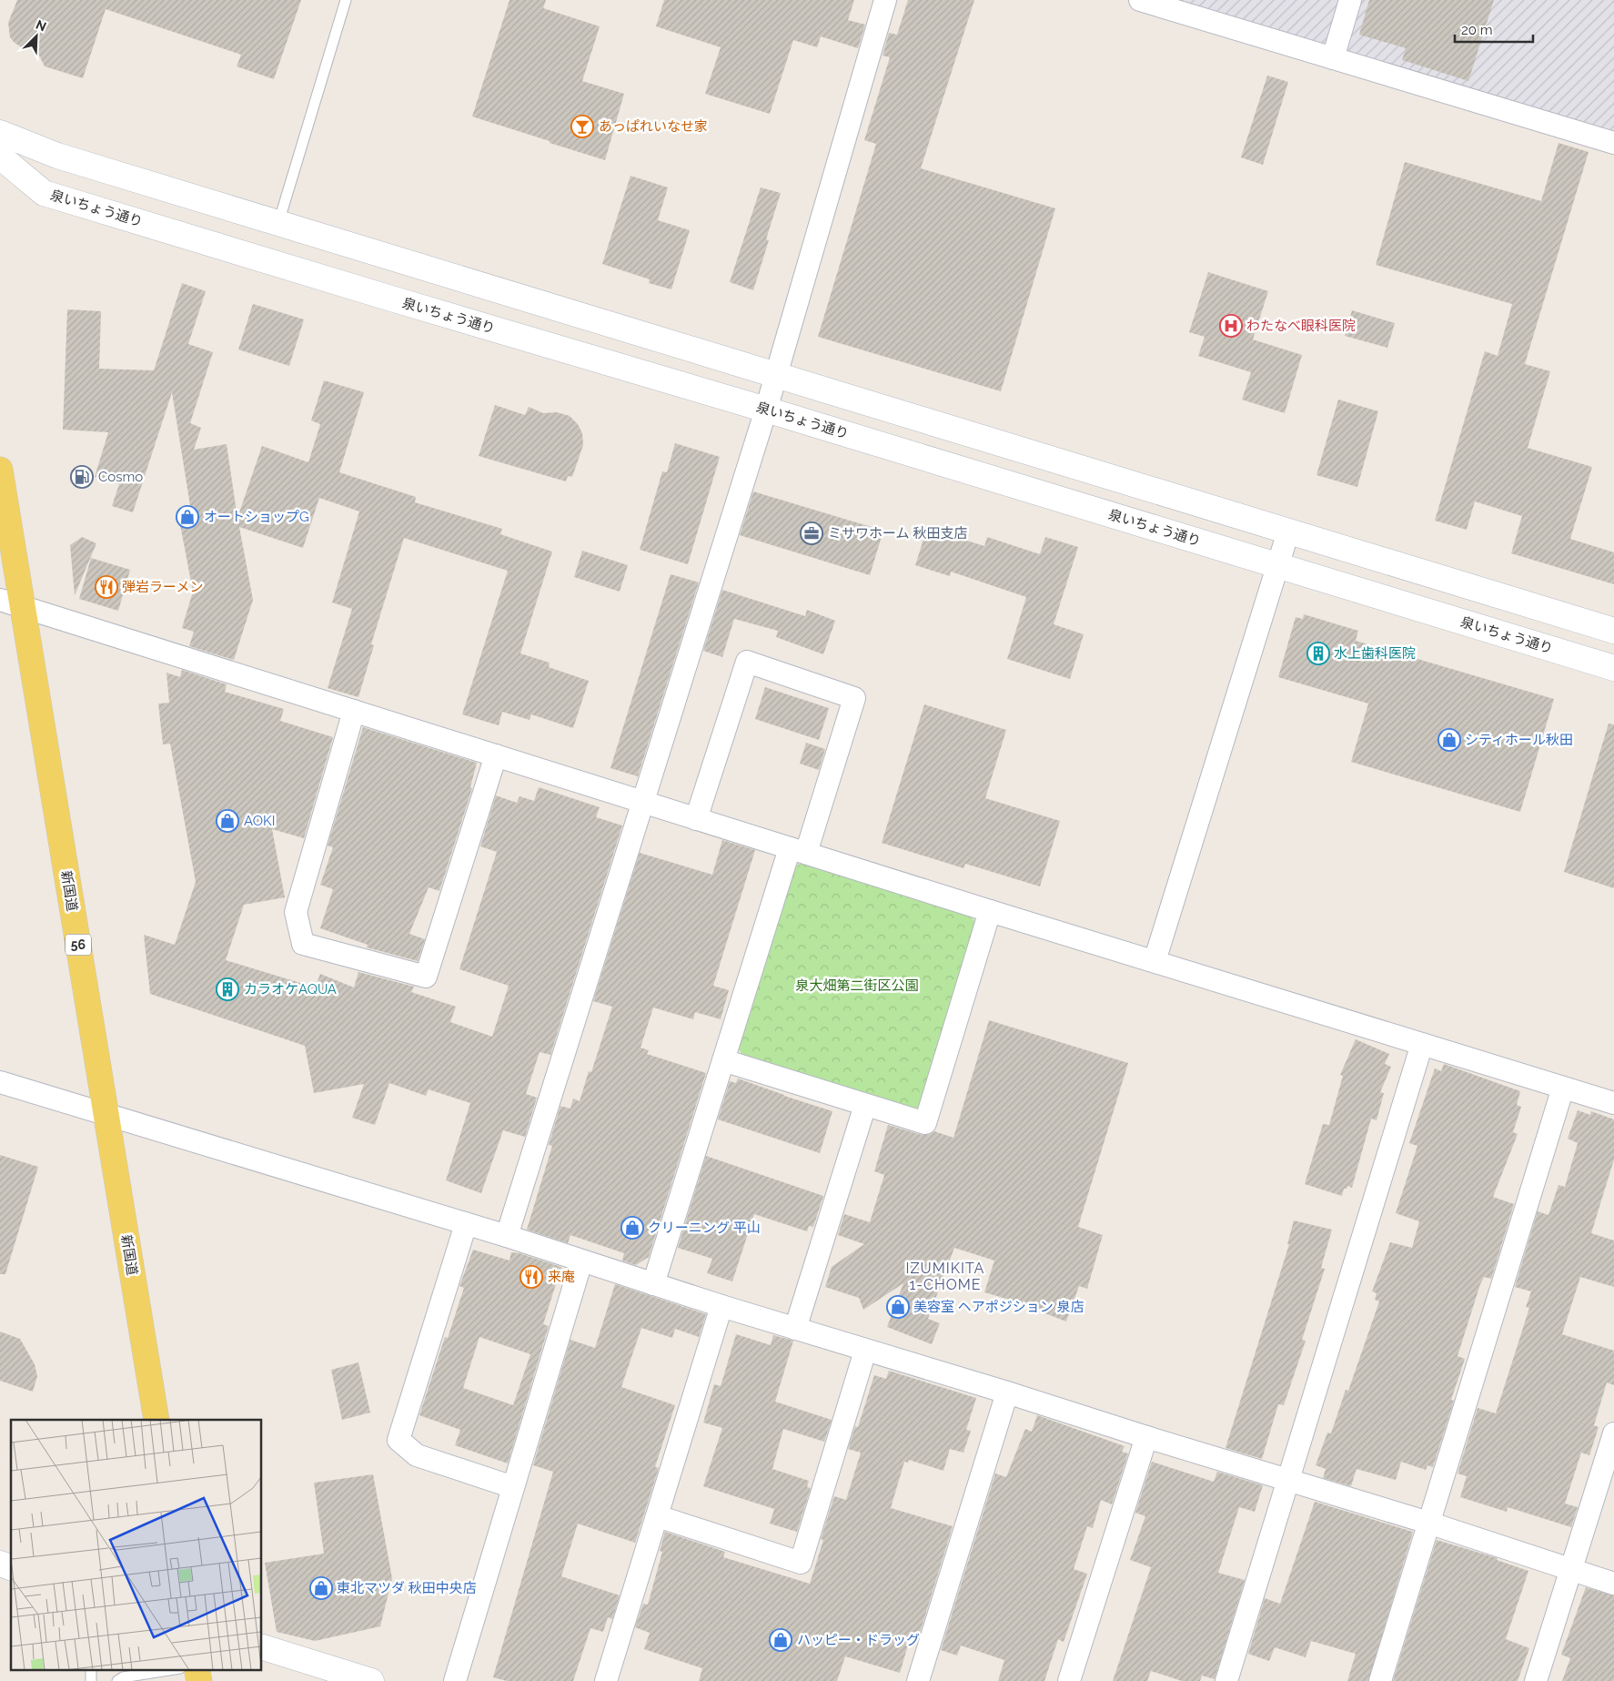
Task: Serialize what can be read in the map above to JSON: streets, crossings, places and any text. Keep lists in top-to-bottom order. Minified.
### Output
{"streets":{"main road":["泉いちょう通り","新国道","56"]},"districts":["IZUMIKITA 1-CHOME"],"parks":["泉大畑第二街区公園"],"places":{"bar":["あっぱれいなせ家"],"hospital":["わたなべ眼科医院"],"fuel station":["Cosmo"],"shop":["オートショップG","シティホール秋田","AOKI","クリーニング 平山","美容室 ヘアポジション 泉店","東北マツダ 秋田中央店","ハッピー・ドラッグ"],"office":["ミサワホーム 秋田支店"],"restaurant":["弾岩ラーメン","来庵"],"building":["水上歯科医院","カラオケAQUA"]},"scale_bar":"20 m","north":"top right"}
